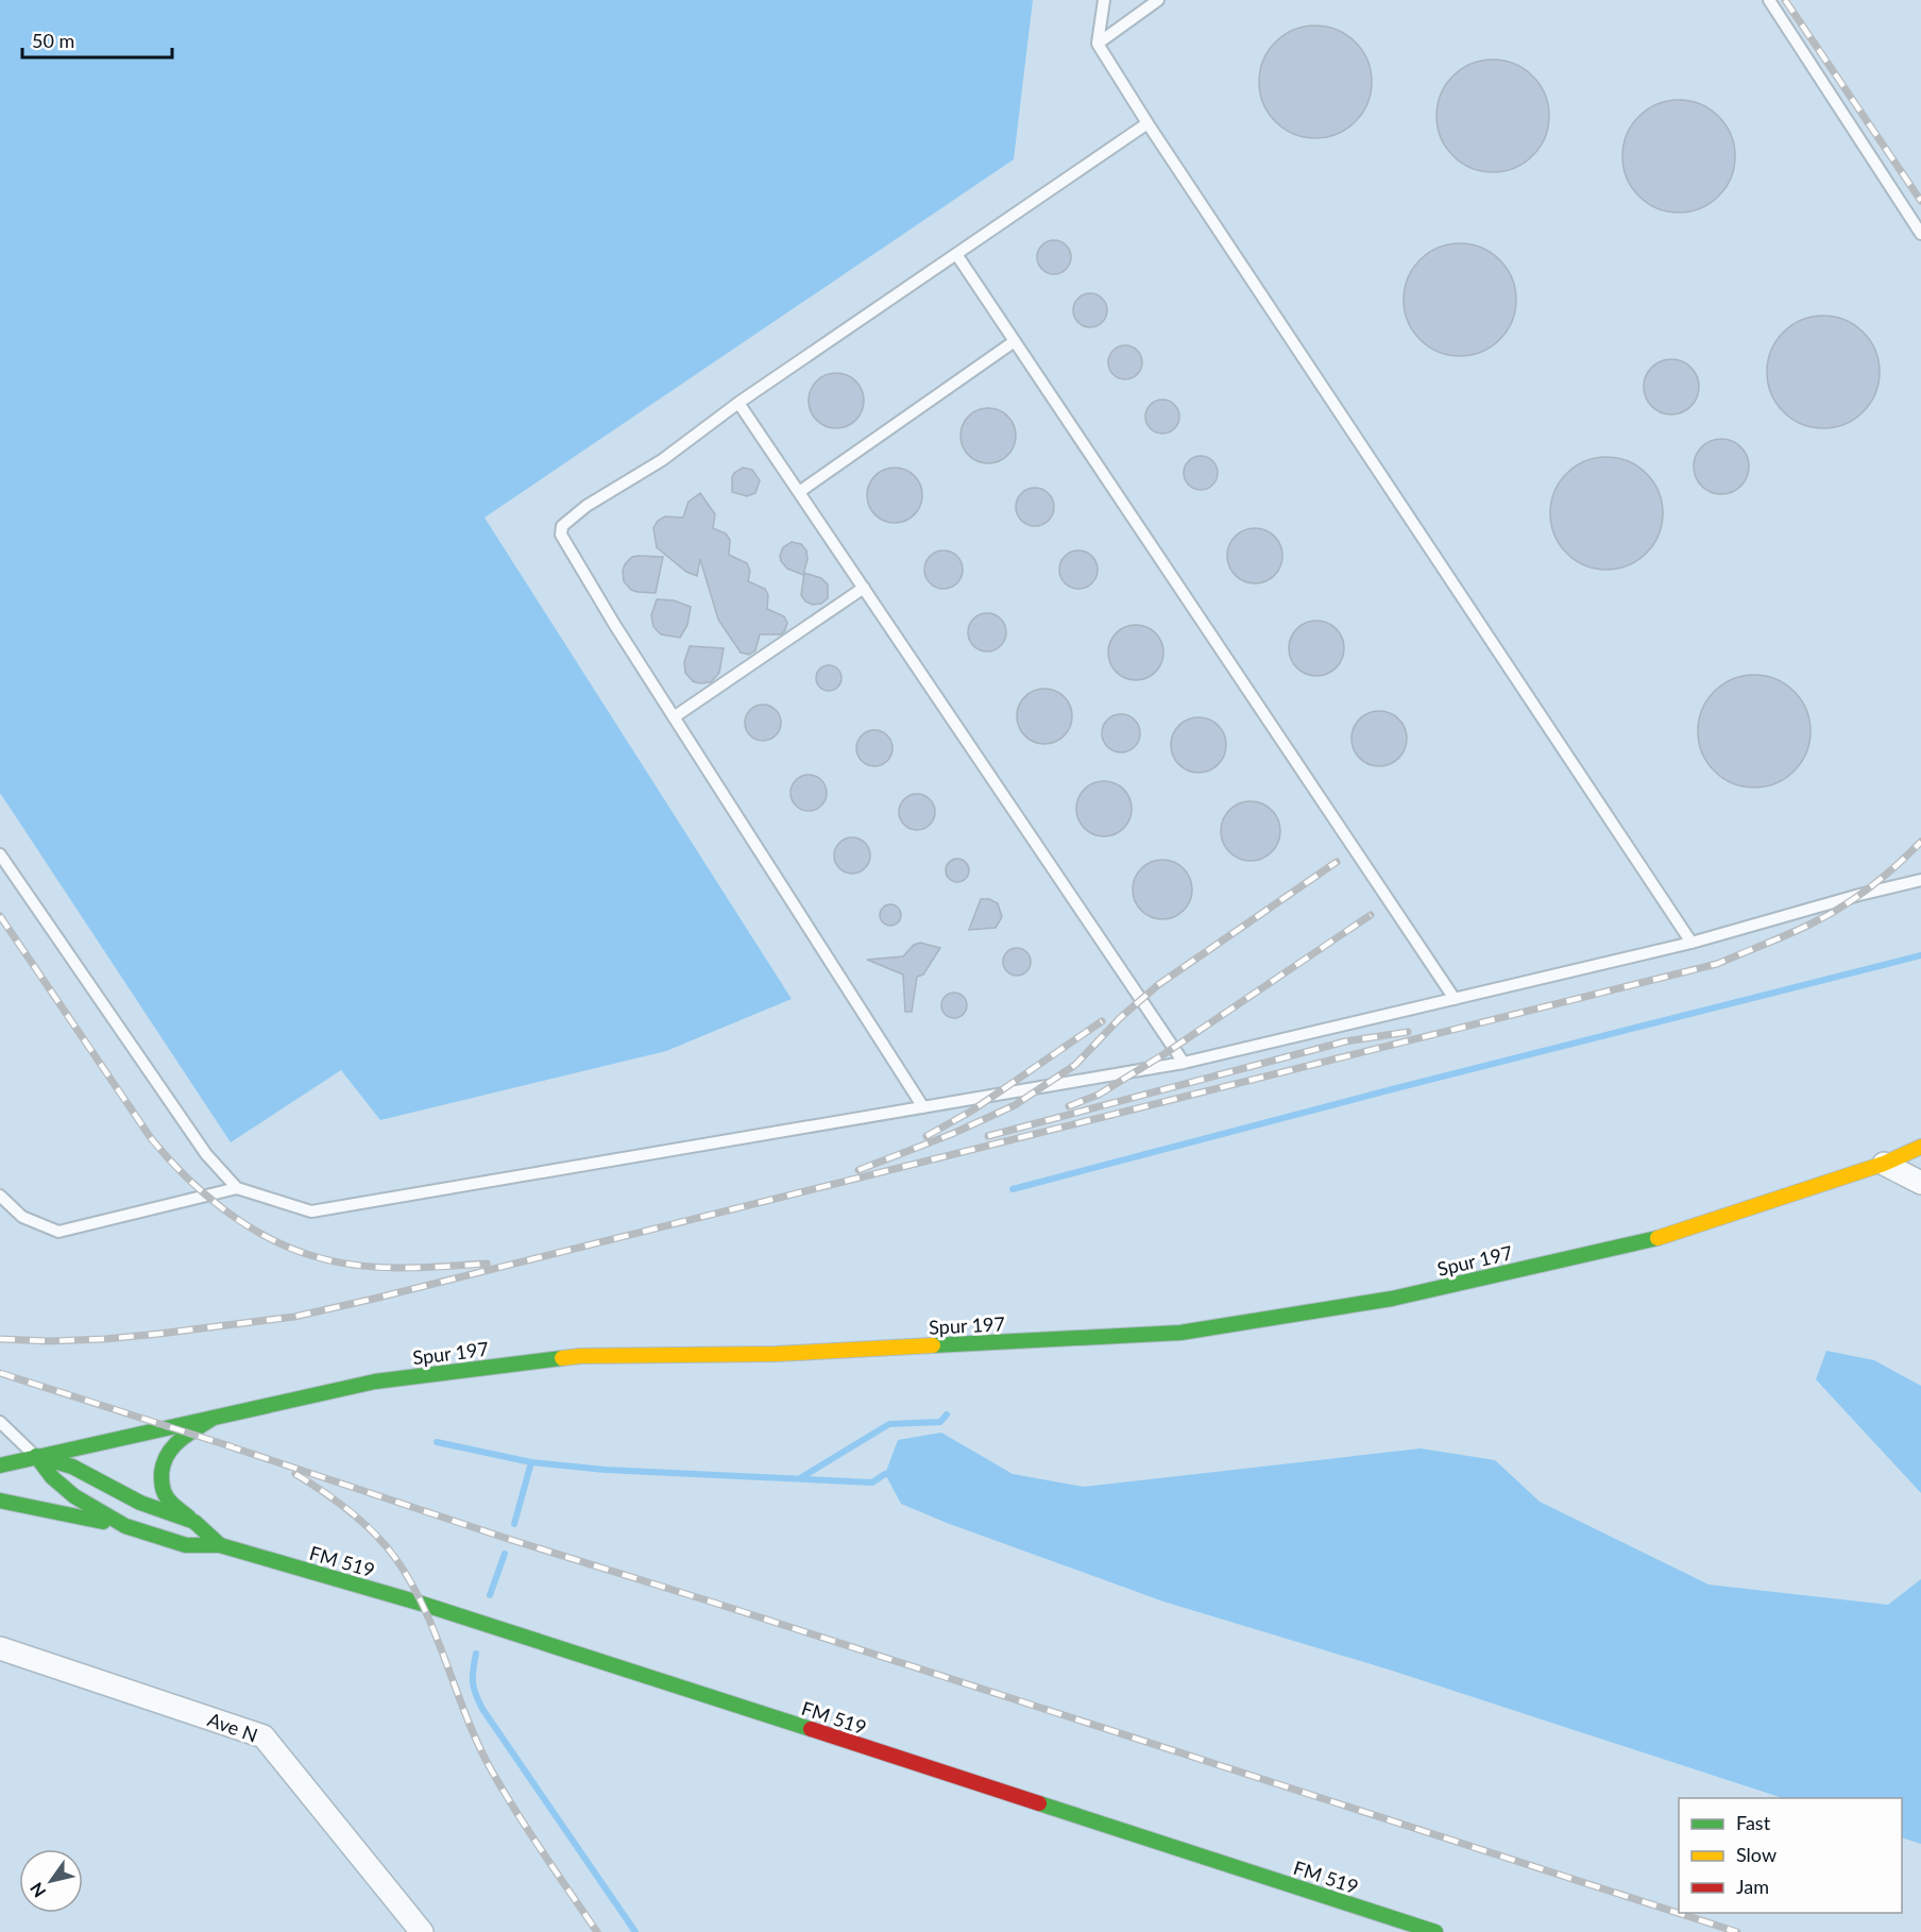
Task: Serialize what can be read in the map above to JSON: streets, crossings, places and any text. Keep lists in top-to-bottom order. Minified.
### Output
{"streets":{"main road":["Spur 197","FM 519"],"street":["Ave N"]},"crossings":[["Spur 197","FM 519"]],"legend":["Fast","Slow","Jam"],"scale_bar":"50 m","north":"bottom left"}
